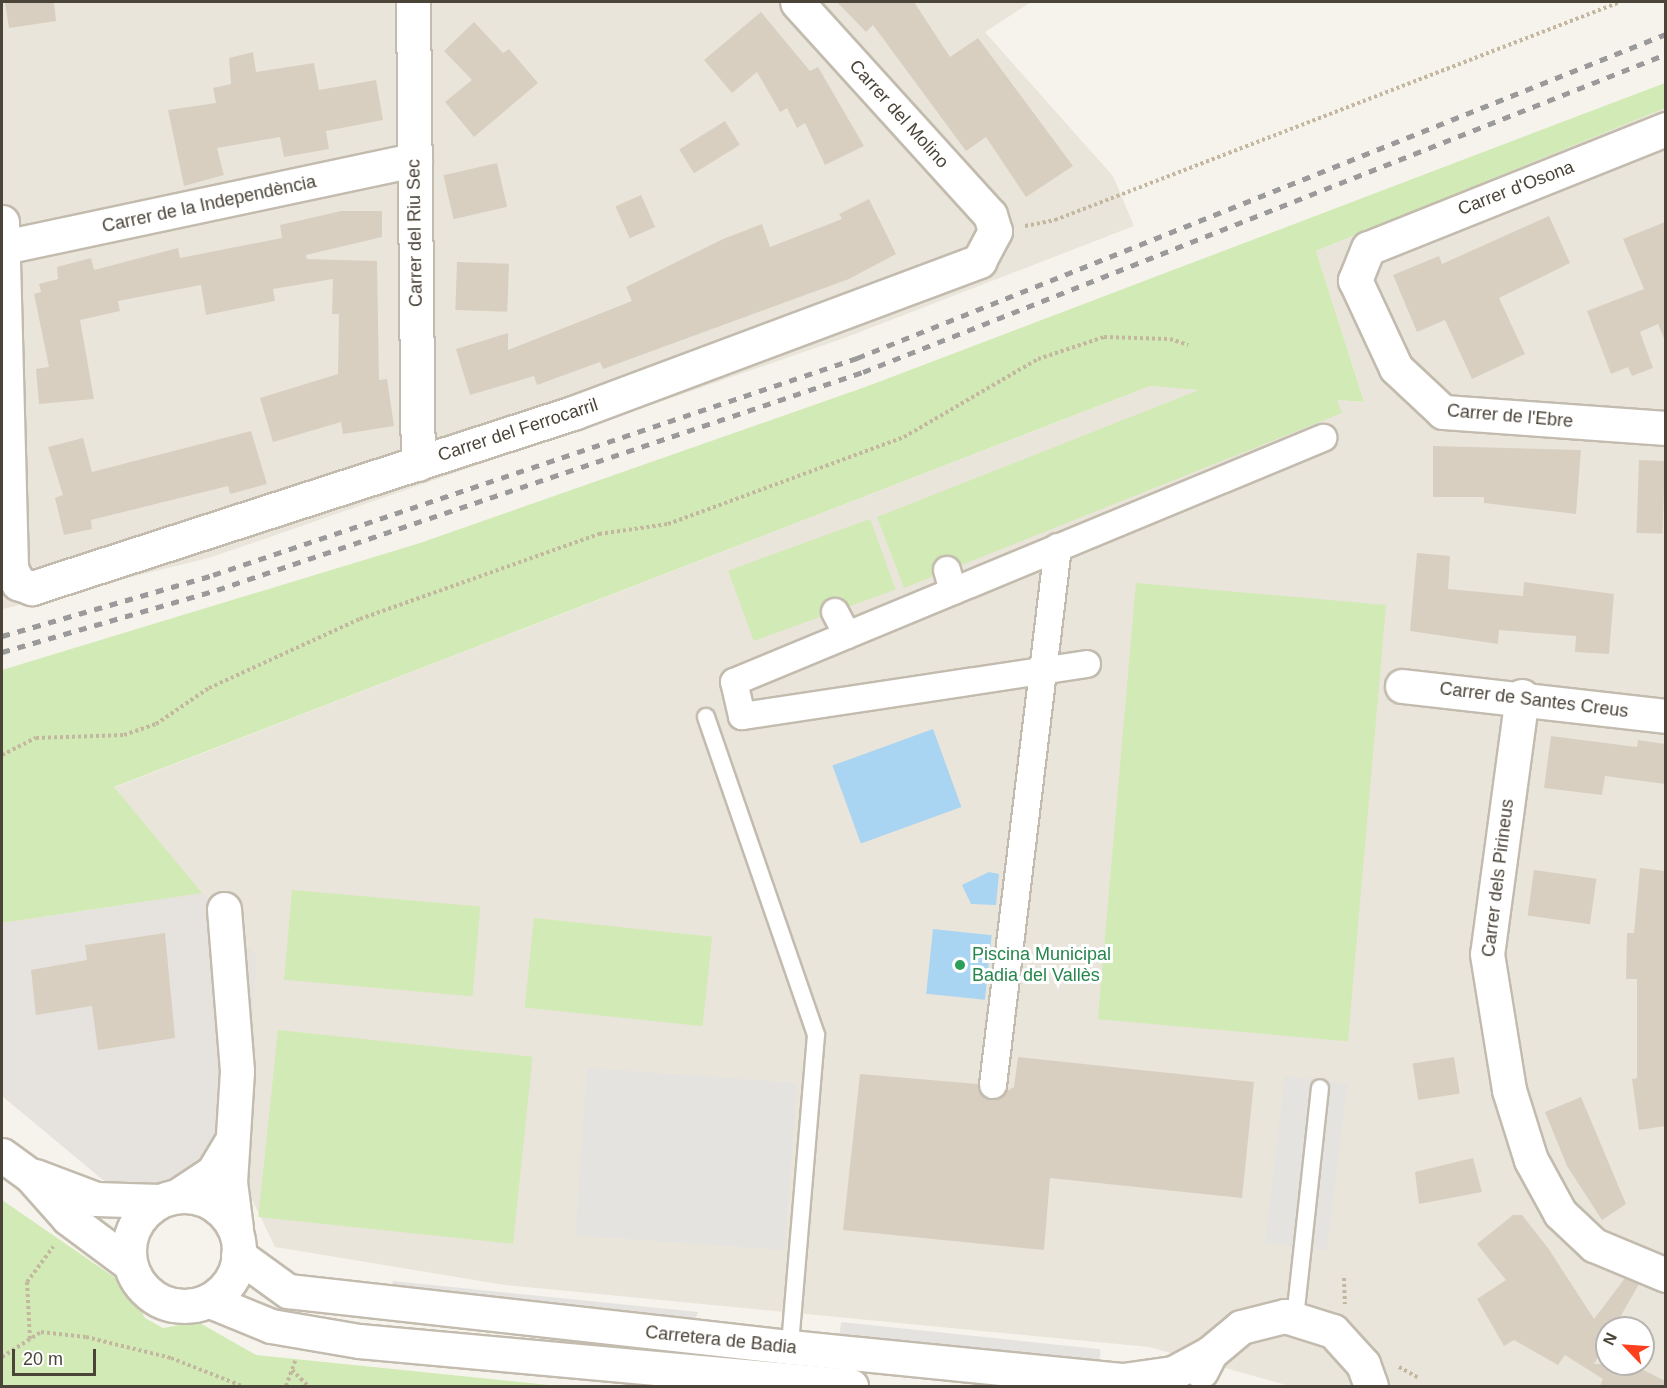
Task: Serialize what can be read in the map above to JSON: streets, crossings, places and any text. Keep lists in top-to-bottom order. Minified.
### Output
{"streets":{"street":["Carrer del Molino","Carrer d'Osona","Carrer de la Independència","Carrer del Riu Sec","Carrer de l'Ebre","Carrer del Ferrocarril","Carrer de Santes Creus","Carrer dels Pirineus","Carretera de Badia"]},"crossings":[["Carrer del Molino","Carrer del Ferrocarril"],["Carrer d'Osona","Carrer de l'Ebre"],["Carrer de la Independència","Carrer del Riu Sec"],["Carrer de la Independència","Carrer del Ferrocarril"],["Carrer del Riu Sec","Carrer del Ferrocarril"],["Carrer de Santes Creus","Carrer dels Pirineus"]],"places":["Piscina Municipal Badia del Vallès"],"scale_bar":"20 m","north":"top left"}
